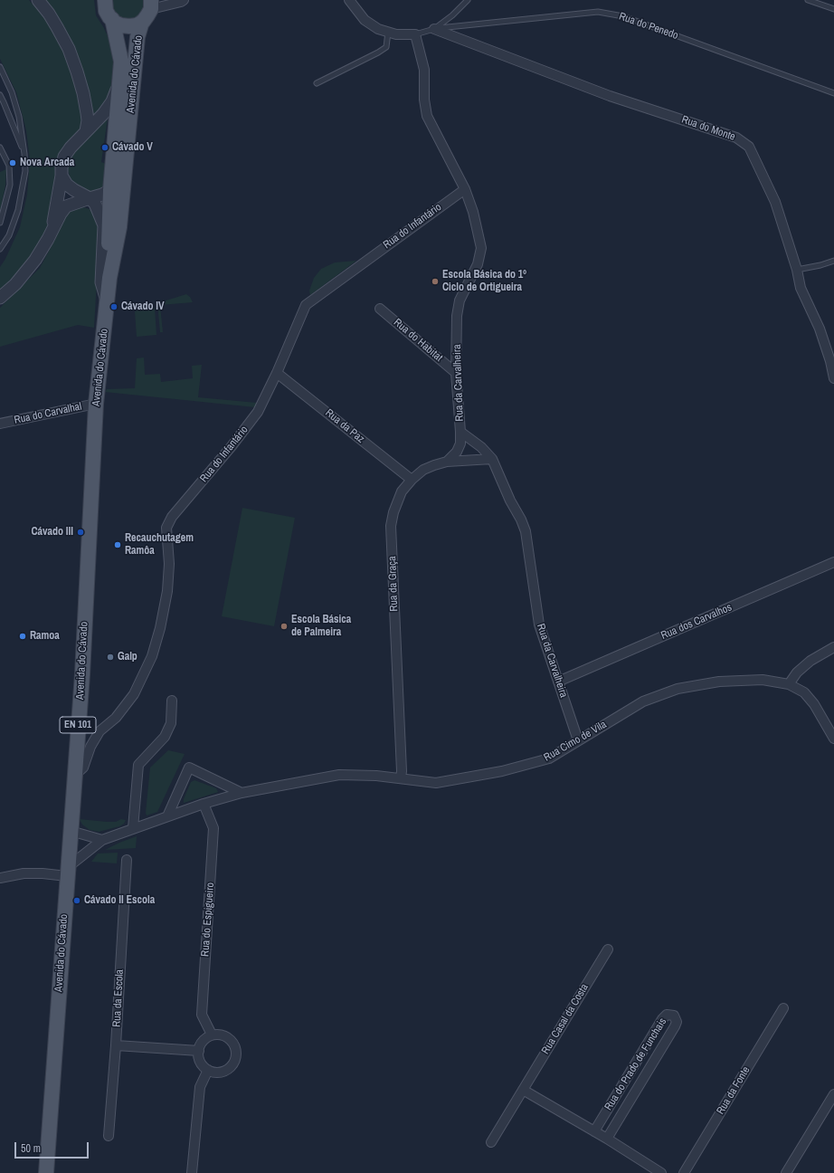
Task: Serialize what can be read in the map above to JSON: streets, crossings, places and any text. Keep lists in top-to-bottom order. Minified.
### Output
{"streets":{"main road":["Avenida do Cávado","EN 101"],"street":["Rua do Monte","Rua do Infantário","Rua do Habitat","Rua da Carvalheira","Rua do Carvalhal","Rua da Paz","Rua da Graça","Rua dos Carvalhos","Rua Cimo de Vila","Rua do Espigueiro","Rua da Escola","Rua Casal da Costa","Rua do Prado de Funchais","Rua da Fonte"],"lane":["Rua do Penedo"]},"crossings":[["Rua do Penedo","Rua do Monte"],["Avenida do Cávado","Rua do Infantário"],["Avenida do Cávado","Rua do Carvalhal"],["Avenida do Cávado","Rua Cimo de Vila"],["Rua do Infantário","Rua da Carvalheira"],["Rua do Infantário","Rua da Paz"],["Rua do Habitat","Rua da Carvalheira"],["Rua da Carvalheira","Rua da Graça"],["Rua da Carvalheira","Rua dos Carvalhos"],["Rua da Carvalheira","Rua Cimo de Vila"],["Rua da Paz","Rua da Graça"],["Rua da Graça","Rua Cimo de Vila"],["Rua Cimo de Vila","Rua do Espigueiro"]],"places":["Cávado V","Nova Arcada","Escola Básica do 1º Ciclo de Ortigueira","Cávado IV","Cávado III","Recauchutagem Ramôa","Escola Básica de Palmeira","Ramoa","Galp","Cávado II Escola"],"scale_bar":"50 m"}
